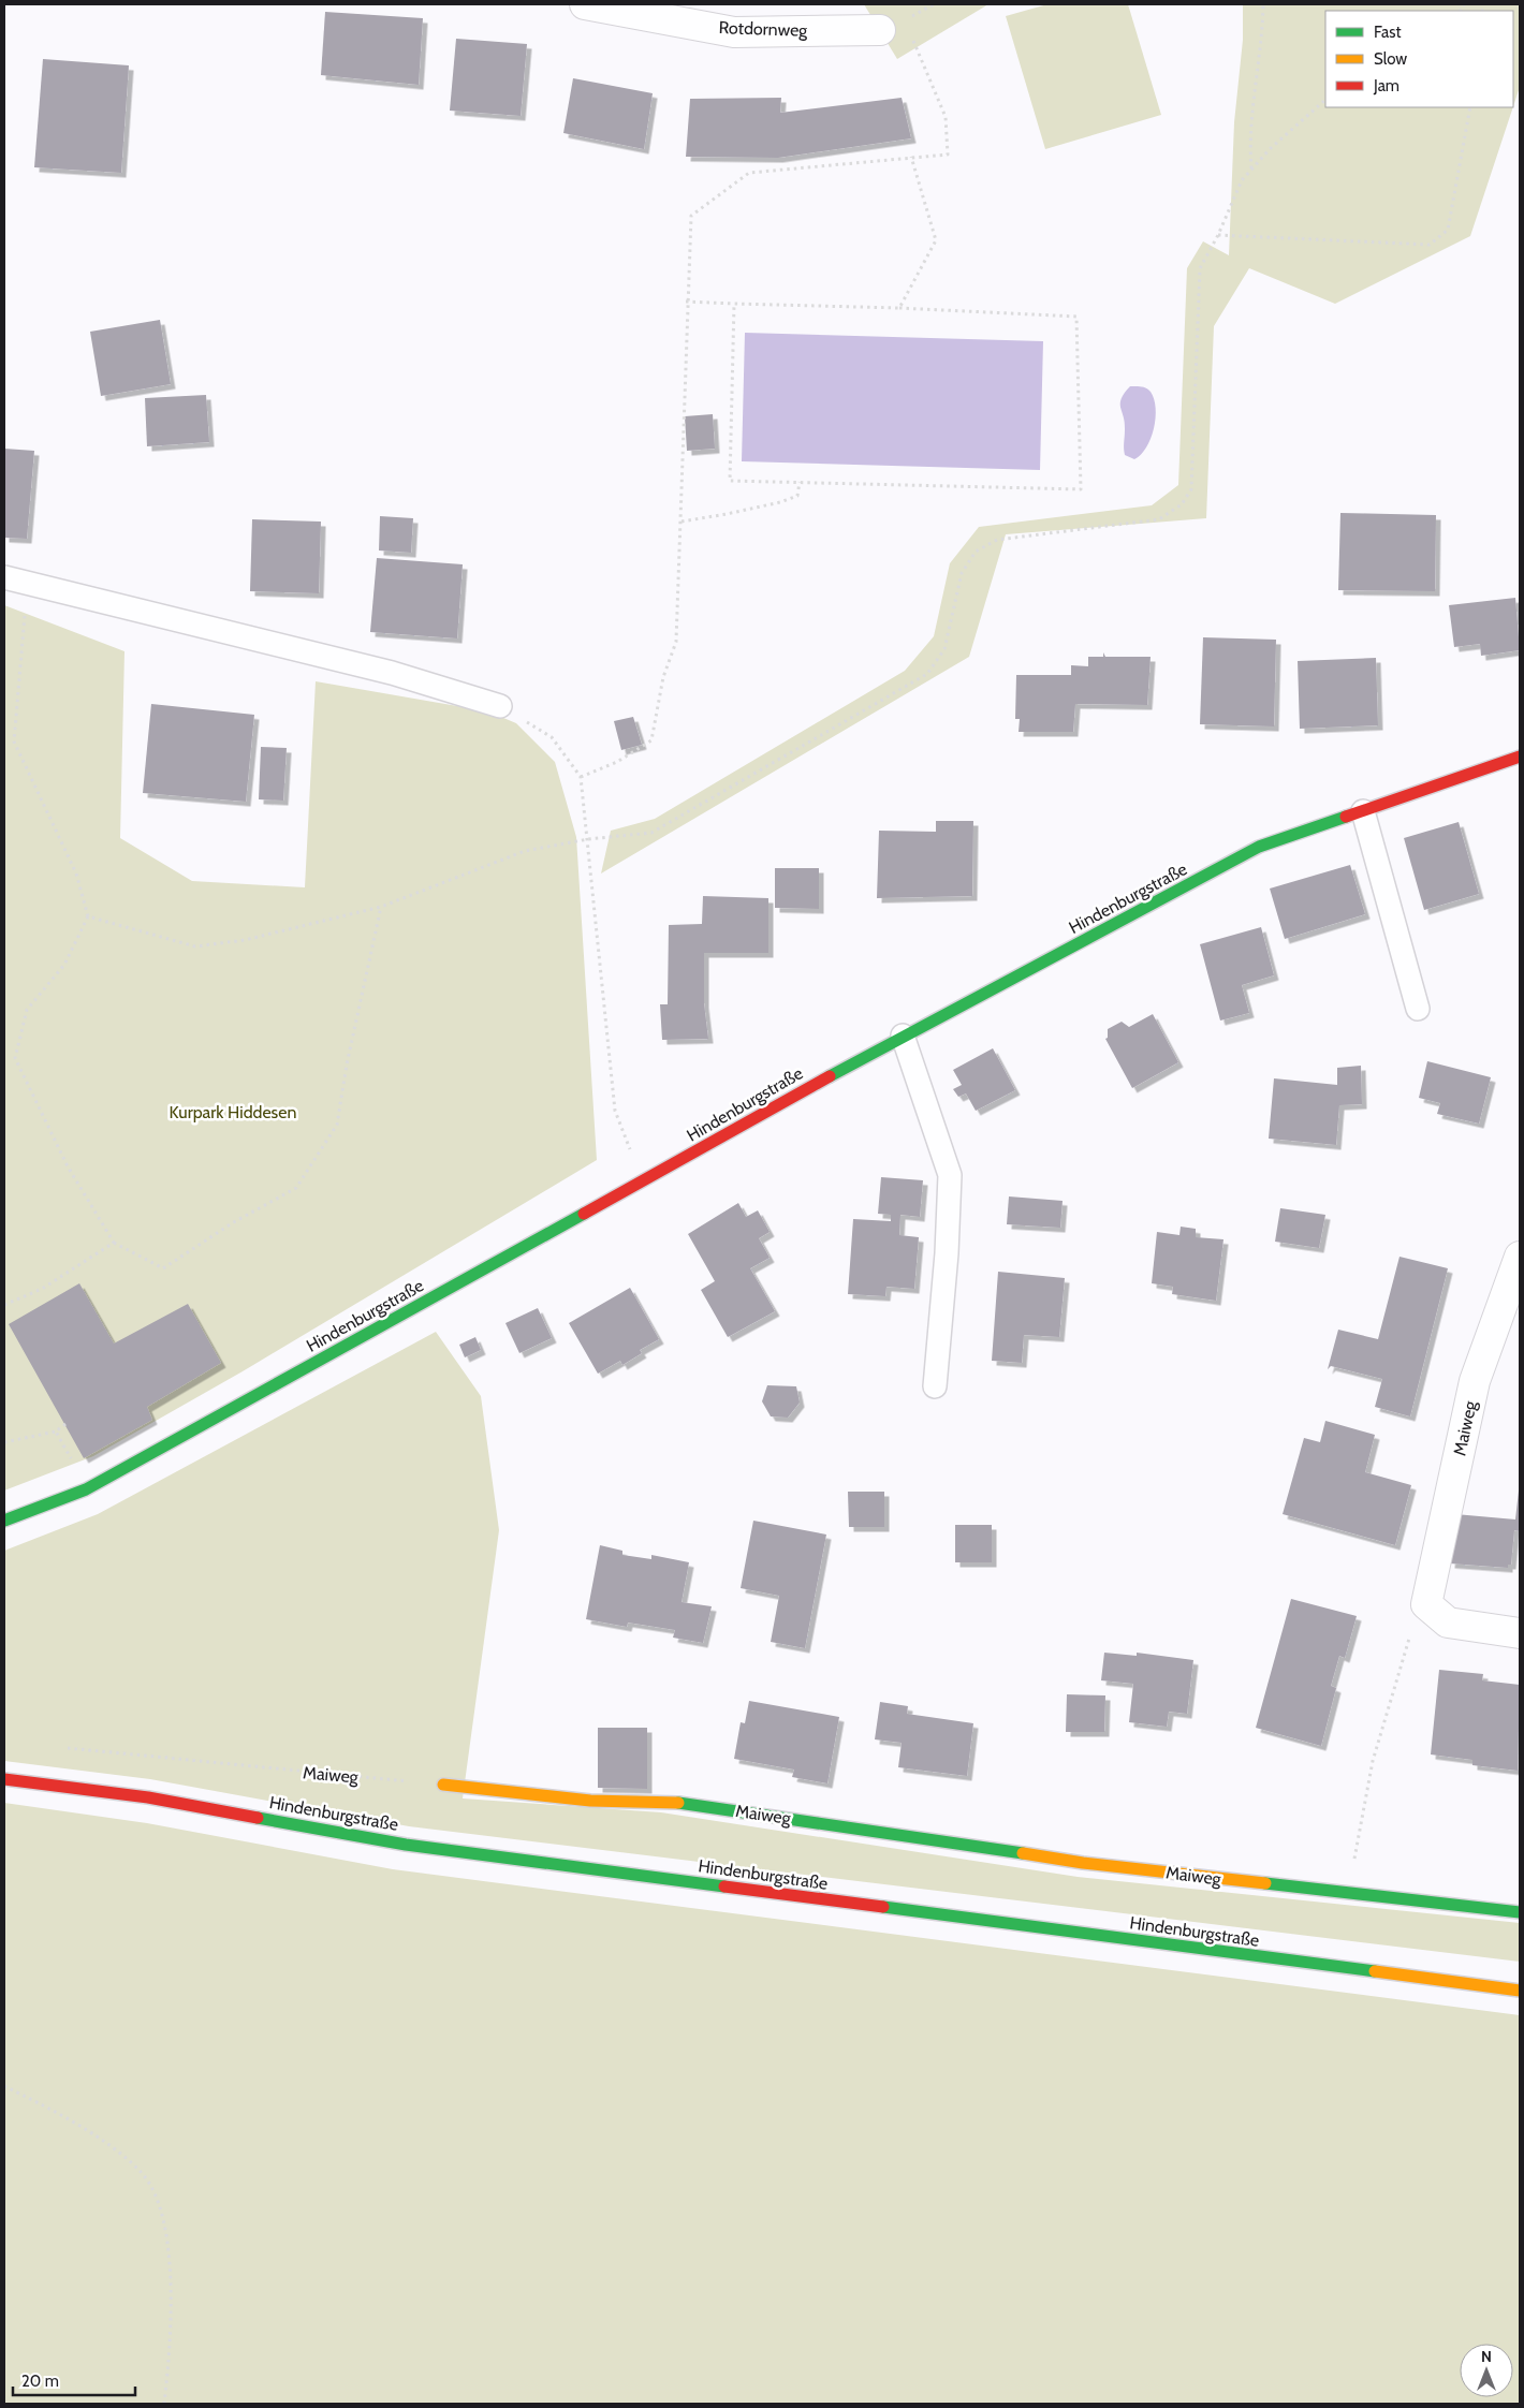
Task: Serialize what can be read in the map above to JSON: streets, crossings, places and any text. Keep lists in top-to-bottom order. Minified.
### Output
{"streets":{"main road":["Hindenburgstraße","Maiweg"],"street":["Rotdornweg"]},"parks":["Kurpark Hiddesen"],"legend":["Fast","Slow","Jam"],"scale_bar":"20 m","north":"top"}
